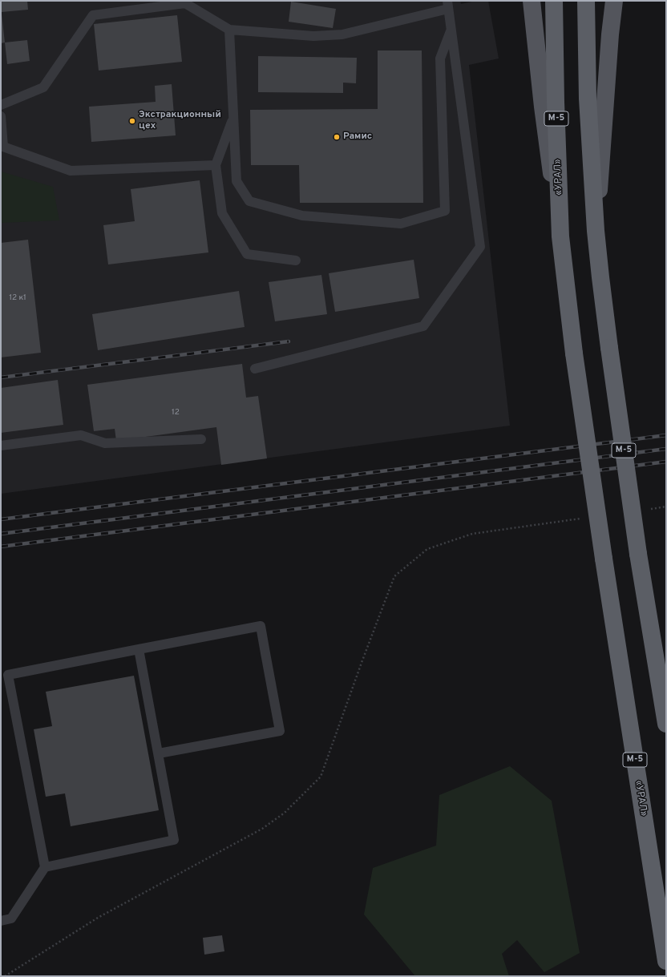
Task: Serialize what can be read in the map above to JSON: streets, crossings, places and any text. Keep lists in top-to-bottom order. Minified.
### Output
{"streets":{"highway":["М-5","«УРАЛ»"]},"places":["Экстракционный цех","Рамис"],"house_numbers":["12 к1","12"]}
